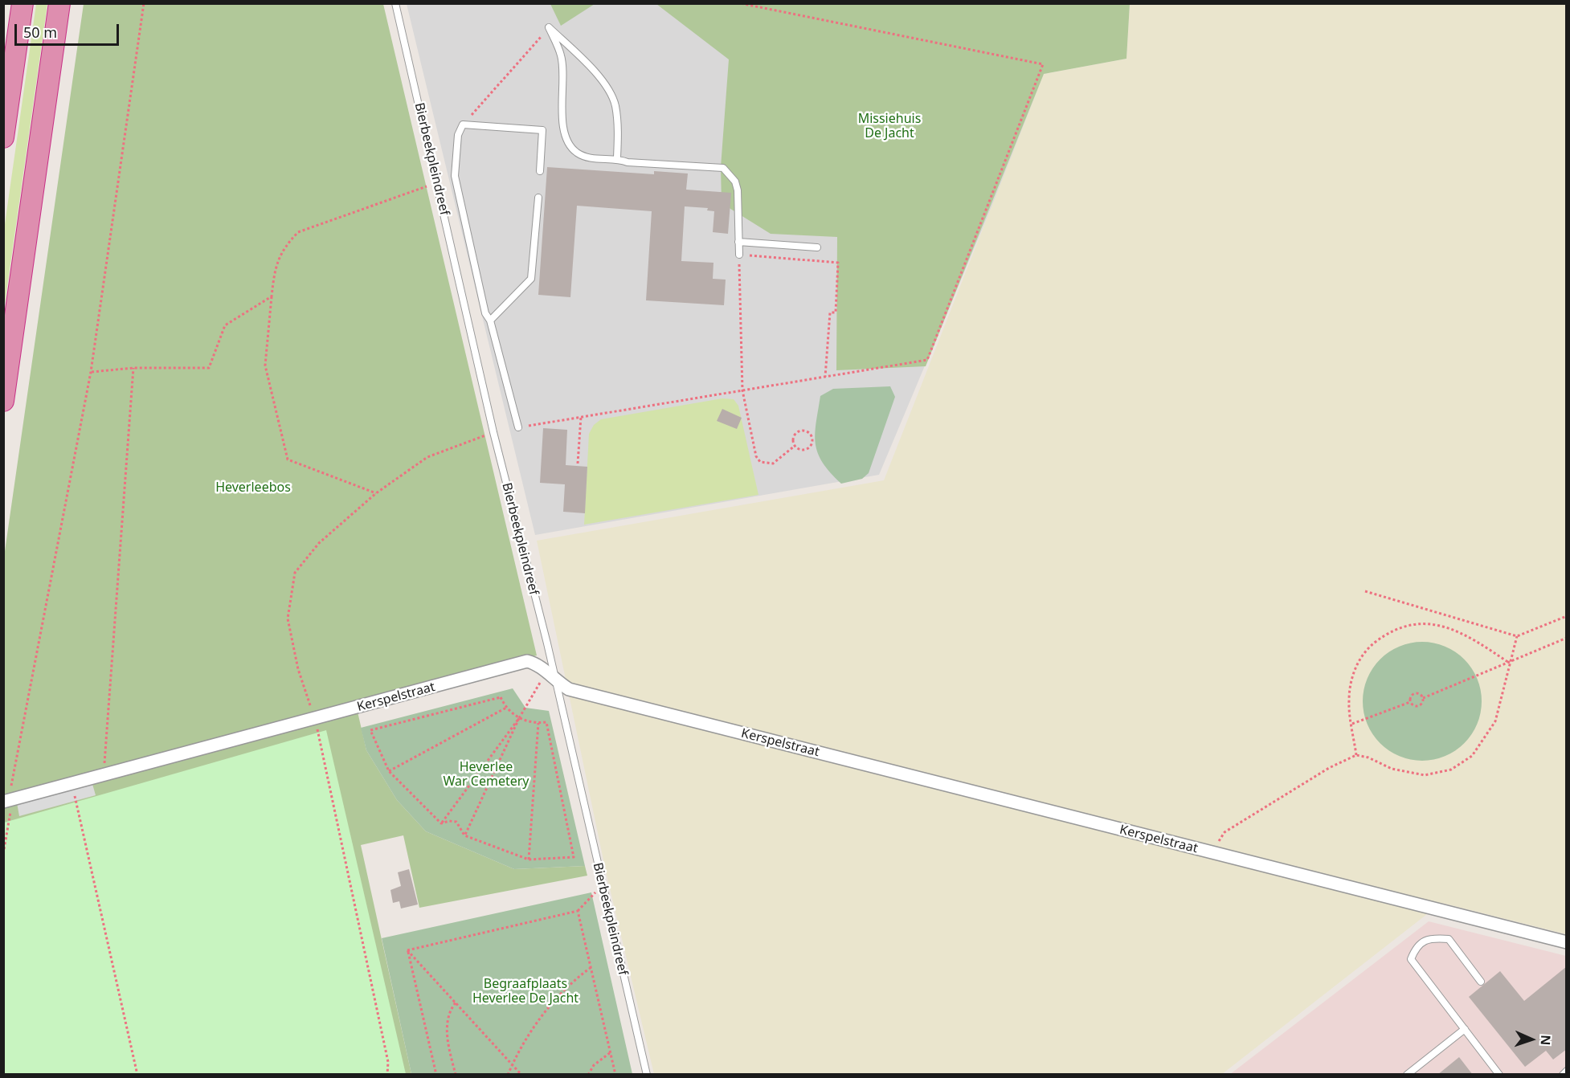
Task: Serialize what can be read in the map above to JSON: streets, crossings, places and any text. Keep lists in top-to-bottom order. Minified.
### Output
{"streets":{"street":["Kerspelstraat"],"lane":["Bierbeekpleindreef"]},"crossings":[["Bierbeekpleindreef","Kerspelstraat"]],"parks":["Missiehuis De Jacht","Heverleebos","Heverlee War Cemetery","Begraafplaats Heverlee De Jacht"],"scale_bar":"50 m","north":"right"}
